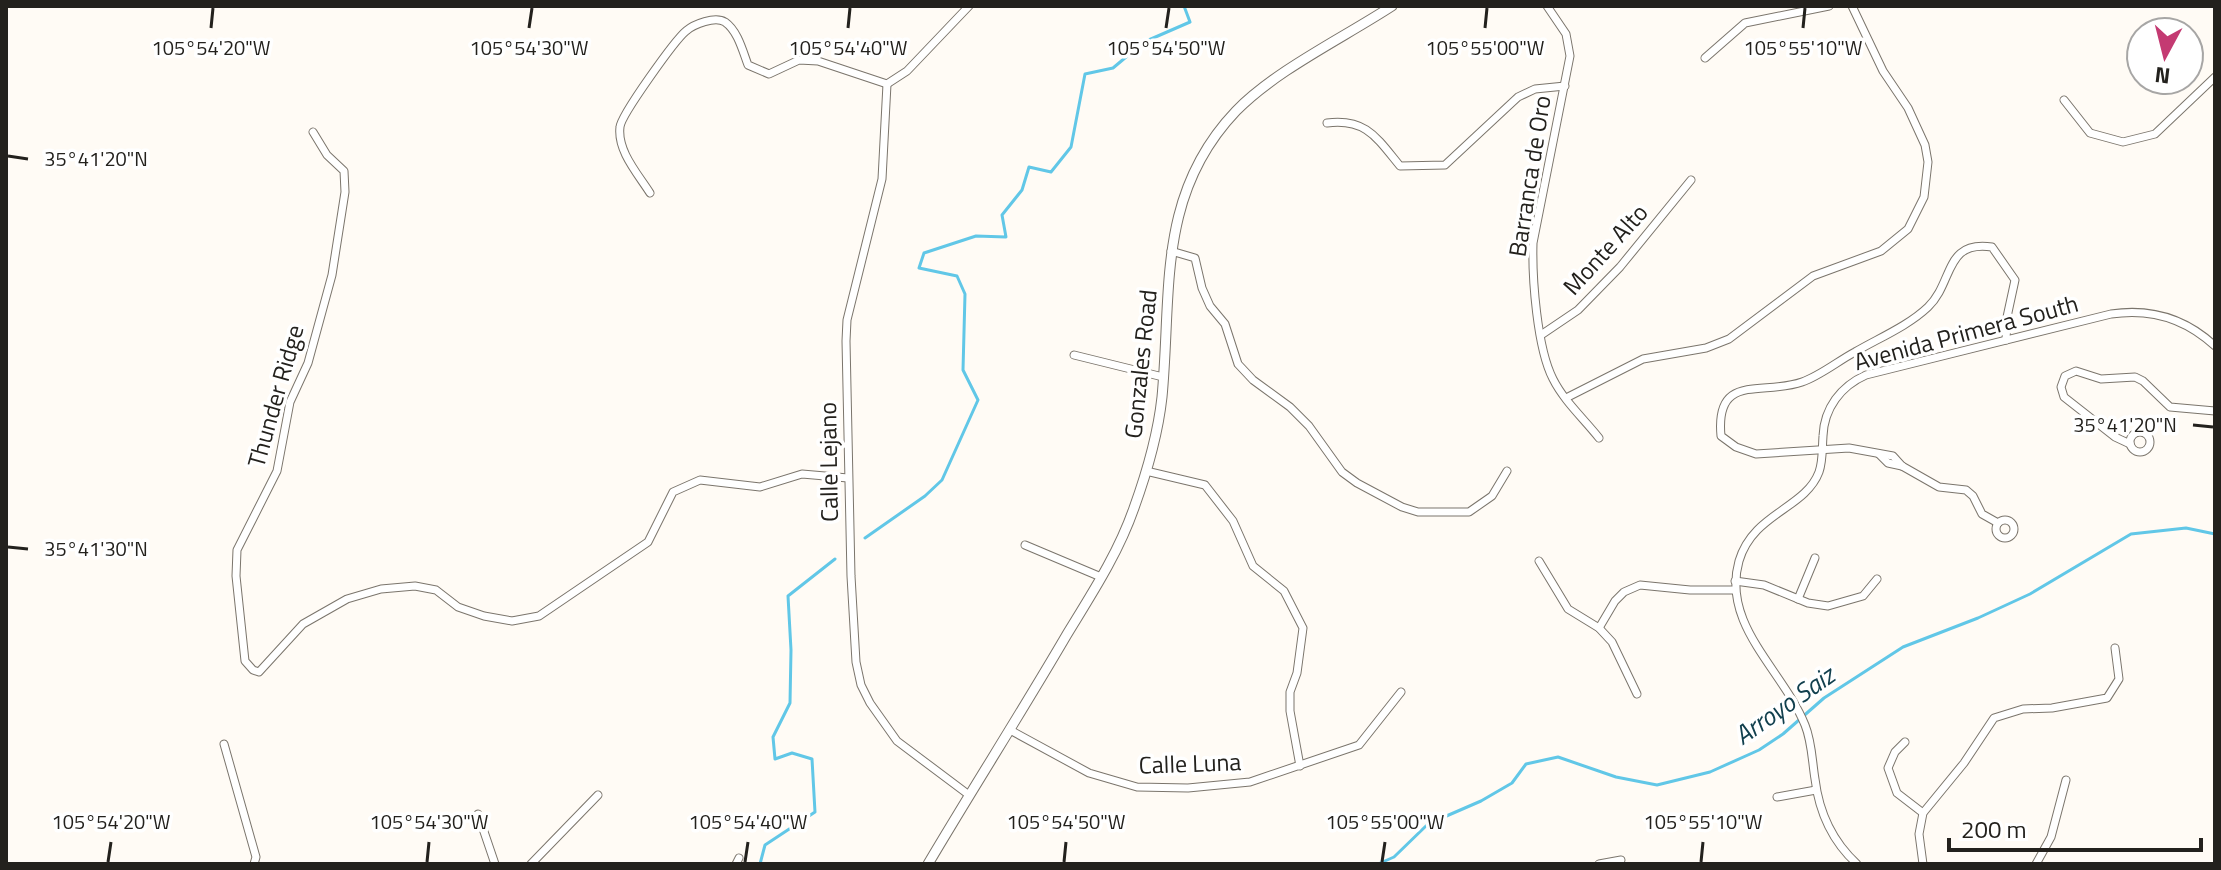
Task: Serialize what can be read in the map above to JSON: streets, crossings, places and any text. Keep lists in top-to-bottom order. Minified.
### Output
{"streets":{"street":["Barranca de Oro","Monte Alto","Avenida Primera South","Gonzales Road","Thunder Ridge","Calle Lejano","Calle Luna"]},"crossings":[["Barranca de Oro","Monte Alto"],["Gonzales Road","Calle Lejano"],["Gonzales Road","Calle Luna"],["Thunder Ridge","Calle Lejano"]],"water":["Arroyo Saiz"],"scale_bar":"200 m","north":"bottom","coordinates":["105°54'20\"W","105°54'30\"W","105°54'40\"W","105°54'50\"W","105°55'00\"W","105°55'10\"W","35°41'20\"N","35°41'30\"N"]}
